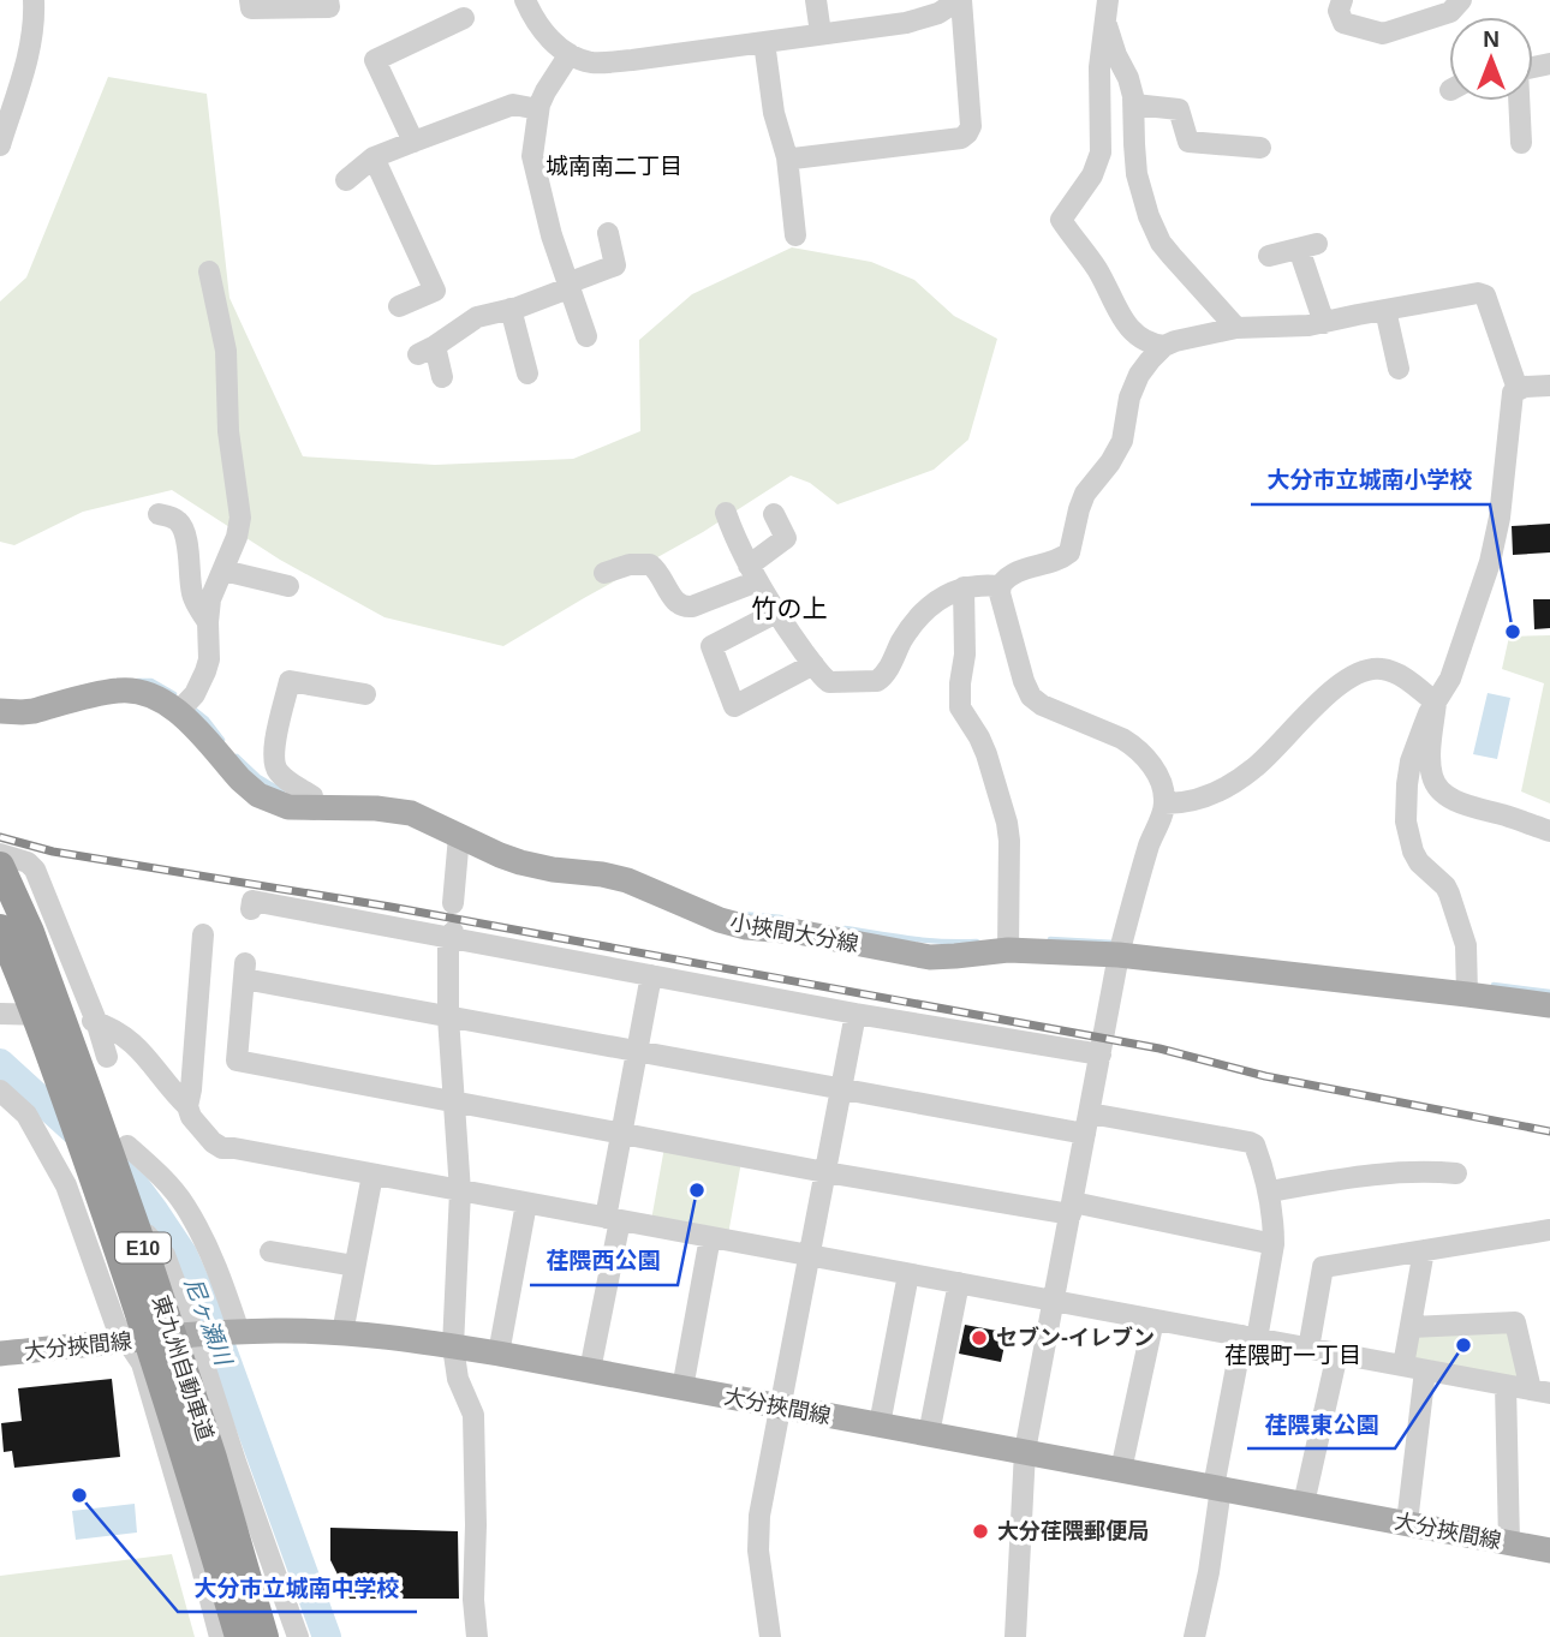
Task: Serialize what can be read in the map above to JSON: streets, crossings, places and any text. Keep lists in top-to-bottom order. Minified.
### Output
{"streets":{"highway":["E10","東九州自動車道"],"main road":["小挾間大分線","大分挾間線"]},"districts":["城南南二丁目","竹の上","荏隈町一丁目"],"water":["尼ヶ瀬川"],"places":["大分市立城南小学校","荏隈西公園","セブン-イレブン","荏隈東公園","大分市立城南中学校","大分荏隈郵便局"],"north":"top"}
